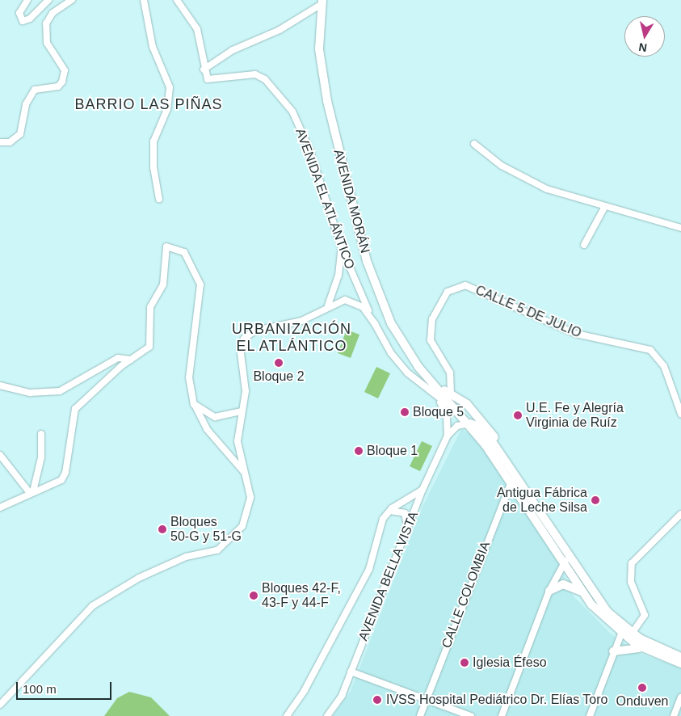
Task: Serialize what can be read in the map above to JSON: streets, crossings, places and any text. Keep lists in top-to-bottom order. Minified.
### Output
{"streets":{"main road":["AVENIDA MORÁN"],"street":["AVENIDA EL ATLÁNTICO","CALLE 5 DE JULIO","AVENIDA BELLA VISTA","CALLE COLOMBIA"]},"crossings":[["AVENIDA EL ATLÁNTICO","AVENIDA MORÁN"],["AVENIDA EL ATLÁNTICO","AVENIDA BELLA VISTA"],["AVENIDA MORÁN","CALLE 5 DE JULIO"]],"districts":["BARRIO LAS PIÑAS","URBANIZACIÓN EL ATLÁNTICO"],"places":["Bloque 2","Bloque 5","U.E. Fe y Alegría Virginia de Ruíz","Bloque 1","Antigua Fábrica de Leche Silsa","Bloques 50-G y 51-G","Bloques 42-F, 43-F y 44-F","Iglesia Éfeso","Onduven","IVSS Hospital Pediátrico Dr. Elías Toro"],"scale_bar":"100 m","north":"bottom"}
